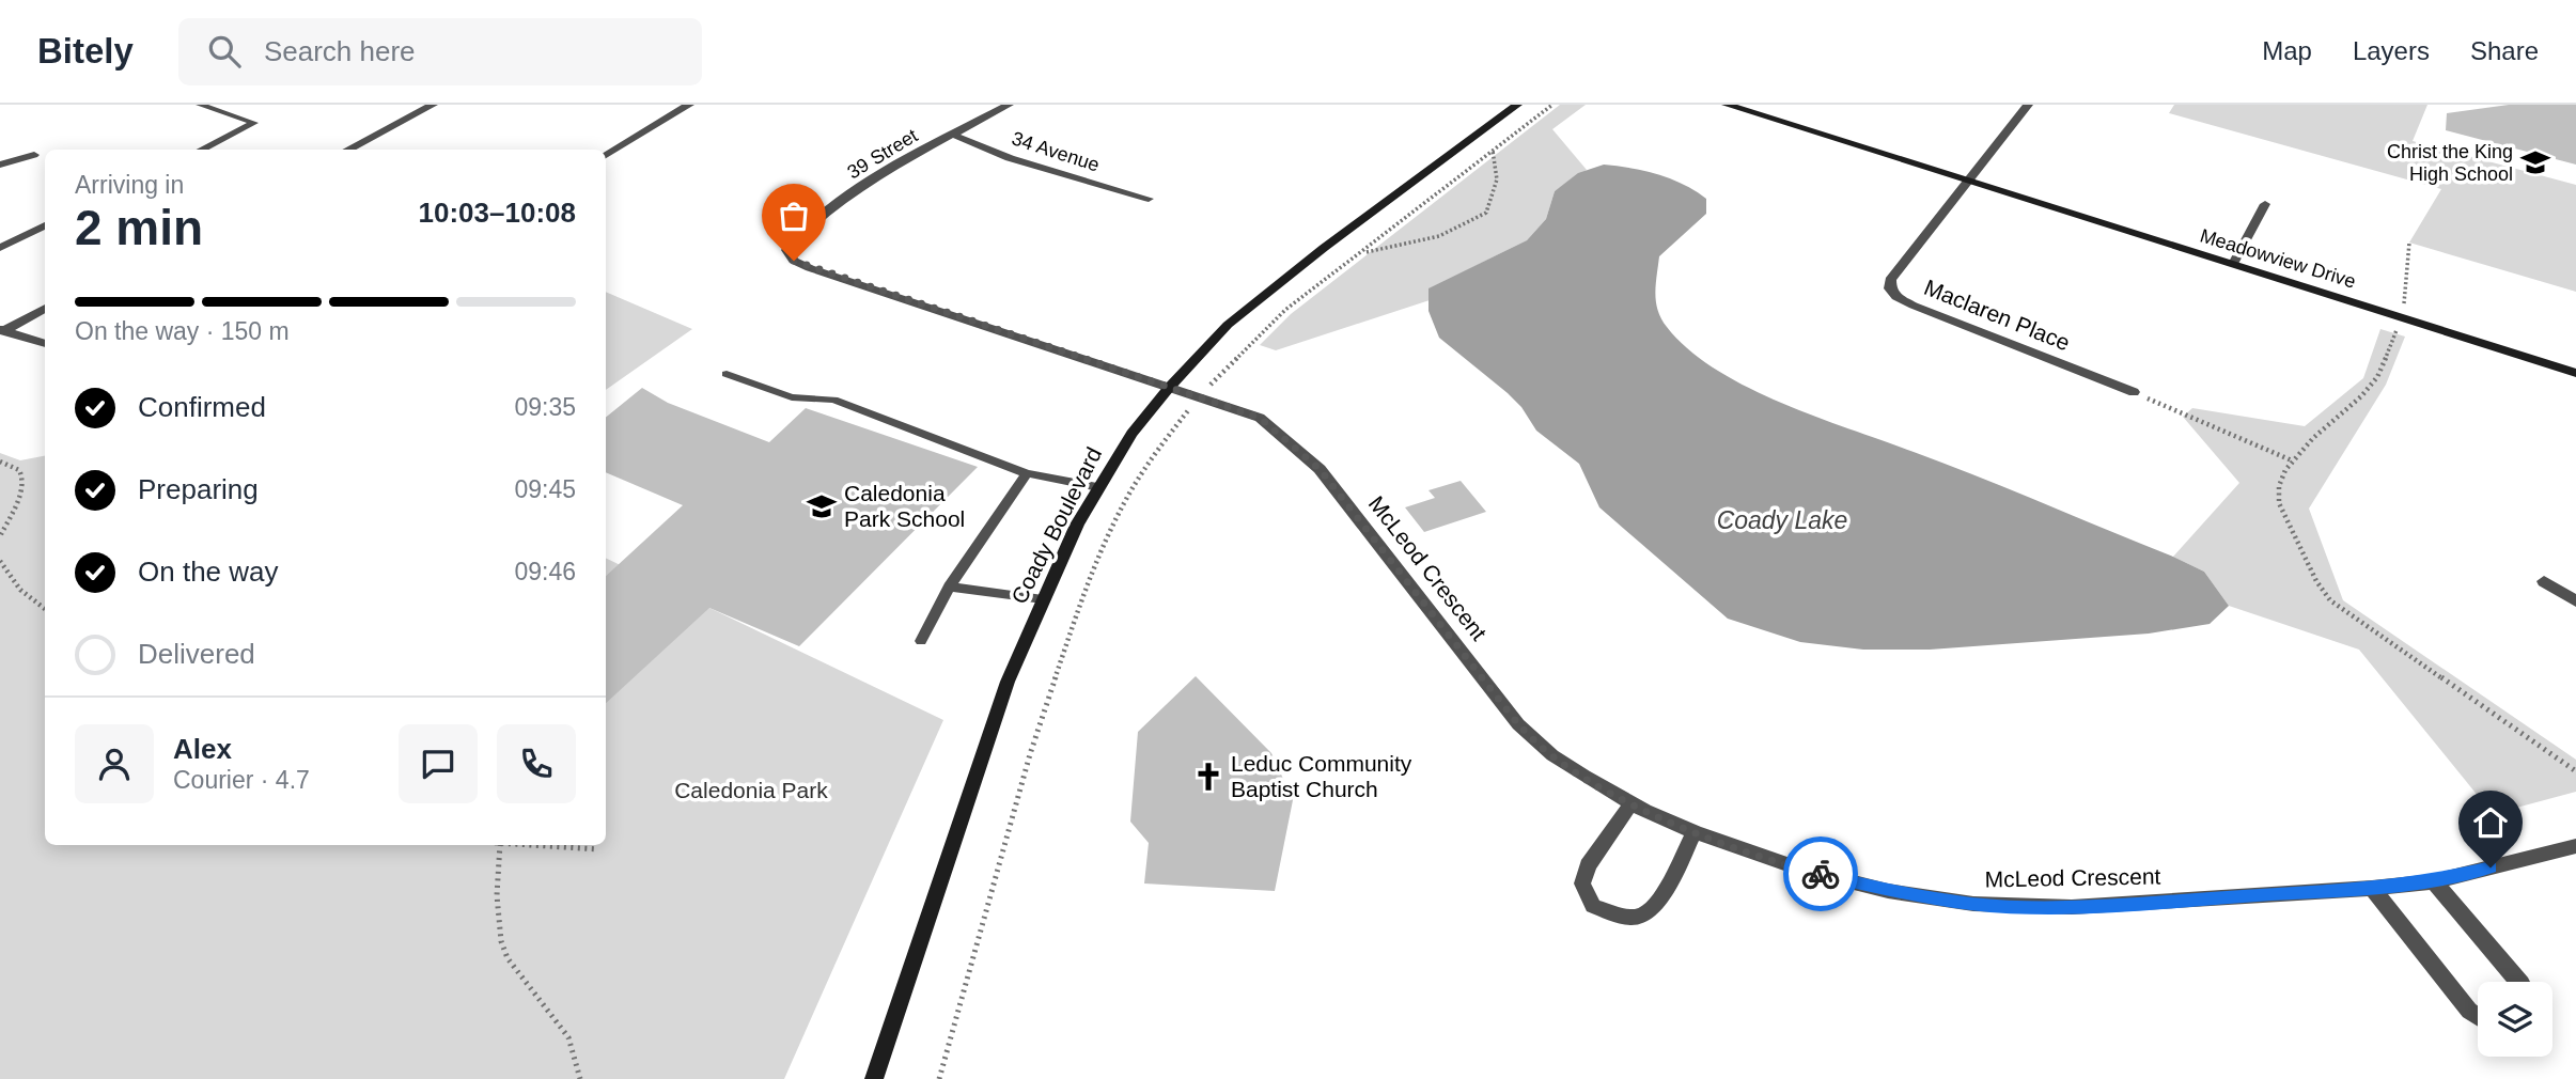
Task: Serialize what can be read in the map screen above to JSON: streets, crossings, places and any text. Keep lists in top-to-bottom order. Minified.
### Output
{"streets":{"main road":["Meadowview Drive","Coady Boulevard"],"street":["34 Avenue","39 Street","Maclaren Place","McLeod Crescent"]},"crossings":[["34 Avenue","39 Street"],["39 Street","McLeod Crescent"],["Meadowview Drive","Maclaren Place"],["Coady Boulevard","McLeod Crescent"]],"water":["Coady Lake"],"parks":["Caledonia Park"],"places":{"school or university":["Christ the King High School","Caledonia Park School"],"church":["Leduc Community Baptist Church"]},"page":{"header":"Bitely","search":"Search here","nav":["Map","Layers","Share"],"heading":["2 min","Arriving in","10:03–10:08"],"panel":["Alex","Courier · 4.7"],"bar":"On the way · 150 m","list":[["Confirmed","09:35"],["Preparing","09:45"],["On the way","09:46"],"Delivered"]}}
